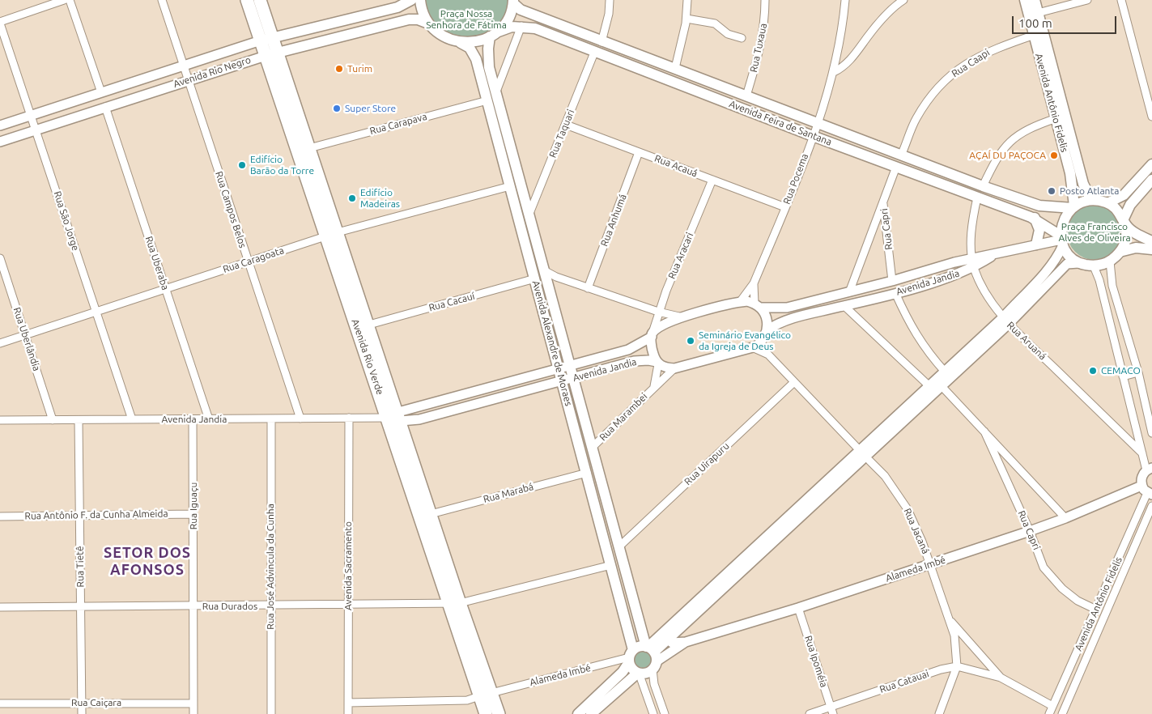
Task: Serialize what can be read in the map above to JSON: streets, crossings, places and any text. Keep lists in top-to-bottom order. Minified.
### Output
{"streets":{"main road":["Avenida Rio Negro","Avenida Antônio Fidelis","Avenida Feira de Santana","Avenida Alexandre de Moraes","Avenida Rio Verde"],"street":["Rua Tuxaua","Rua Caapi","Rua Carapava","Rua Taquari","Rua Acauá","Rua Pocema","Rua Campos Belos","Rua Anhumá","Rua São Jorge","Rua Capri","Rua Aracari","Rua Caragoata","Rua Uberaba","Avenida Jandia","Rua Cacauí","Rua Uberlândia","Rua Aruaná","Rua Marambei","Rua Uirapuru","Rua Marabá","Rua Iguaçu","Rua Antônio F. da Cunha Almeida","Rua Jacaná","Avenida Sacramento","Rua Tietê","Rua José Advincula da Cunha","Alameda Imbé","Rua Durados","Rua Ipoméia","Rua Catauai","Rua Caiçara"]},"crossings":[["Rua Tuxaua","Avenida Feira de Santana"],["Rua Caapi","Avenida Antônio Fidelis"],["Rua Caapi","Avenida Feira de Santana"],["Avenida Rio Negro","Rua Campos Belos"],["Avenida Rio Negro","Rua São Jorge"],["Avenida Rio Negro","Rua Uberaba"],["Avenida Rio Negro","Avenida Rio Verde"],["Avenida Antônio Fidelis","Avenida Feira de Santana"],["Avenida Antônio Fidelis","Rua Capri"],["Avenida Antônio Fidelis","Avenida Jandia"],["Avenida Antônio Fidelis","Rua Jacaná"],["Avenida Feira de Santana","Rua Taquari"],["Avenida Feira de Santana","Rua Pocema"],["Avenida Feira de Santana","Avenida Jandia"],["Avenida Feira de Santana","Rua Aruaná"],["Avenida Feira de Santana","Avenida Alexandre de Moraes"],["Rua Carapava","Avenida Alexandre de Moraes"],["Rua Carapava","Avenida Rio Verde"],["Rua Taquari","Rua Acauá"],["Rua Taquari","Avenida Alexandre de Moraes"],["Rua Acauá","Rua Pocema"],["Rua Acauá","Rua Anhumá"],["Rua Acauá","Rua Aracari"],["Rua Pocema","Avenida Jandia"],["Rua Campos Belos","Rua Caragoata"],["Rua Campos Belos","Avenida Jandia"],["Rua São Jorge","Rua Caragoata"],["Rua São Jorge","Avenida Jandia"],["Rua Capri","Avenida Jandia"],["Rua Capri","Alameda Imbé"],["Rua Aracari","Avenida Jandia"],["Rua Caragoata","Rua Uberaba"],["Rua Caragoata","Rua Uberlândia"],["Rua Caragoata","Avenida Alexandre de Moraes"],["Rua Caragoata","Avenida Rio Verde"],["Rua Uberaba","Avenida Jandia"],["Avenida Jandia","Rua Uberlândia"],["Avenida Jandia","Rua Aruaná"],["Avenida Jandia","Avenida Alexandre de Moraes"],["Avenida Jandia","Avenida Rio Verde"],["Avenida Jandia","Rua Marambei"],["Avenida Jandia","Rua Iguaçu"],["Avenida Jandia","Avenida Sacramento"],["Avenida Jandia","Rua Tietê"],["Avenida Jandia","Rua José Advincula da Cunha"],["Rua Cacauí","Avenida Alexandre de Moraes"],["Rua Cacauí","Avenida Rio Verde"],["Avenida Alexandre de Moraes","Rua Marambei"],["Avenida Alexandre de Moraes","Rua Uirapuru"],["Avenida Alexandre de Moraes","Rua Marabá"],["Avenida Alexandre de Moraes","Alameda Imbé"],["Avenida Rio Verde","Rua Marabá"],["Avenida Rio Verde","Alameda Imbé"],["Avenida Rio Verde","Rua Durados"],["Rua Uirapuru","Rua Jacaná"],["Rua Iguaçu","Rua Antônio F. da Cunha Almeida"],["Rua Iguaçu","Rua Durados"],["Rua Iguaçu","Rua Caiçara"],["Rua Antônio F. da Cunha Almeida","Rua Tietê"],["Rua Jacaná","Alameda Imbé"],["Rua Jacaná","Rua Catauai"],["Avenida Sacramento","Alameda Imbé"],["Avenida Sacramento","Rua Durados"],["Rua Tietê","Rua Durados"],["Rua Tietê","Rua Caiçara"],["Rua José Advincula da Cunha","Rua Durados"],["Alameda Imbé","Rua Ipoméia"],["Rua Ipoméia","Rua Catauai"]],"districts":["SETOR DOS AFONSOS"],"parks":["Praça Nossa Senhora de Fátima","Praça Francisco Alves de Oliveira"],"places":["Turim","Super Store","AÇAÍ DU PAÇOCA","Edifício Barão da Torre","Posto Atlanta","Edifício Madeiras","Seminário Evangélico da Igreja de Deus","CEMACO"],"scale_bar":"100 m"}
